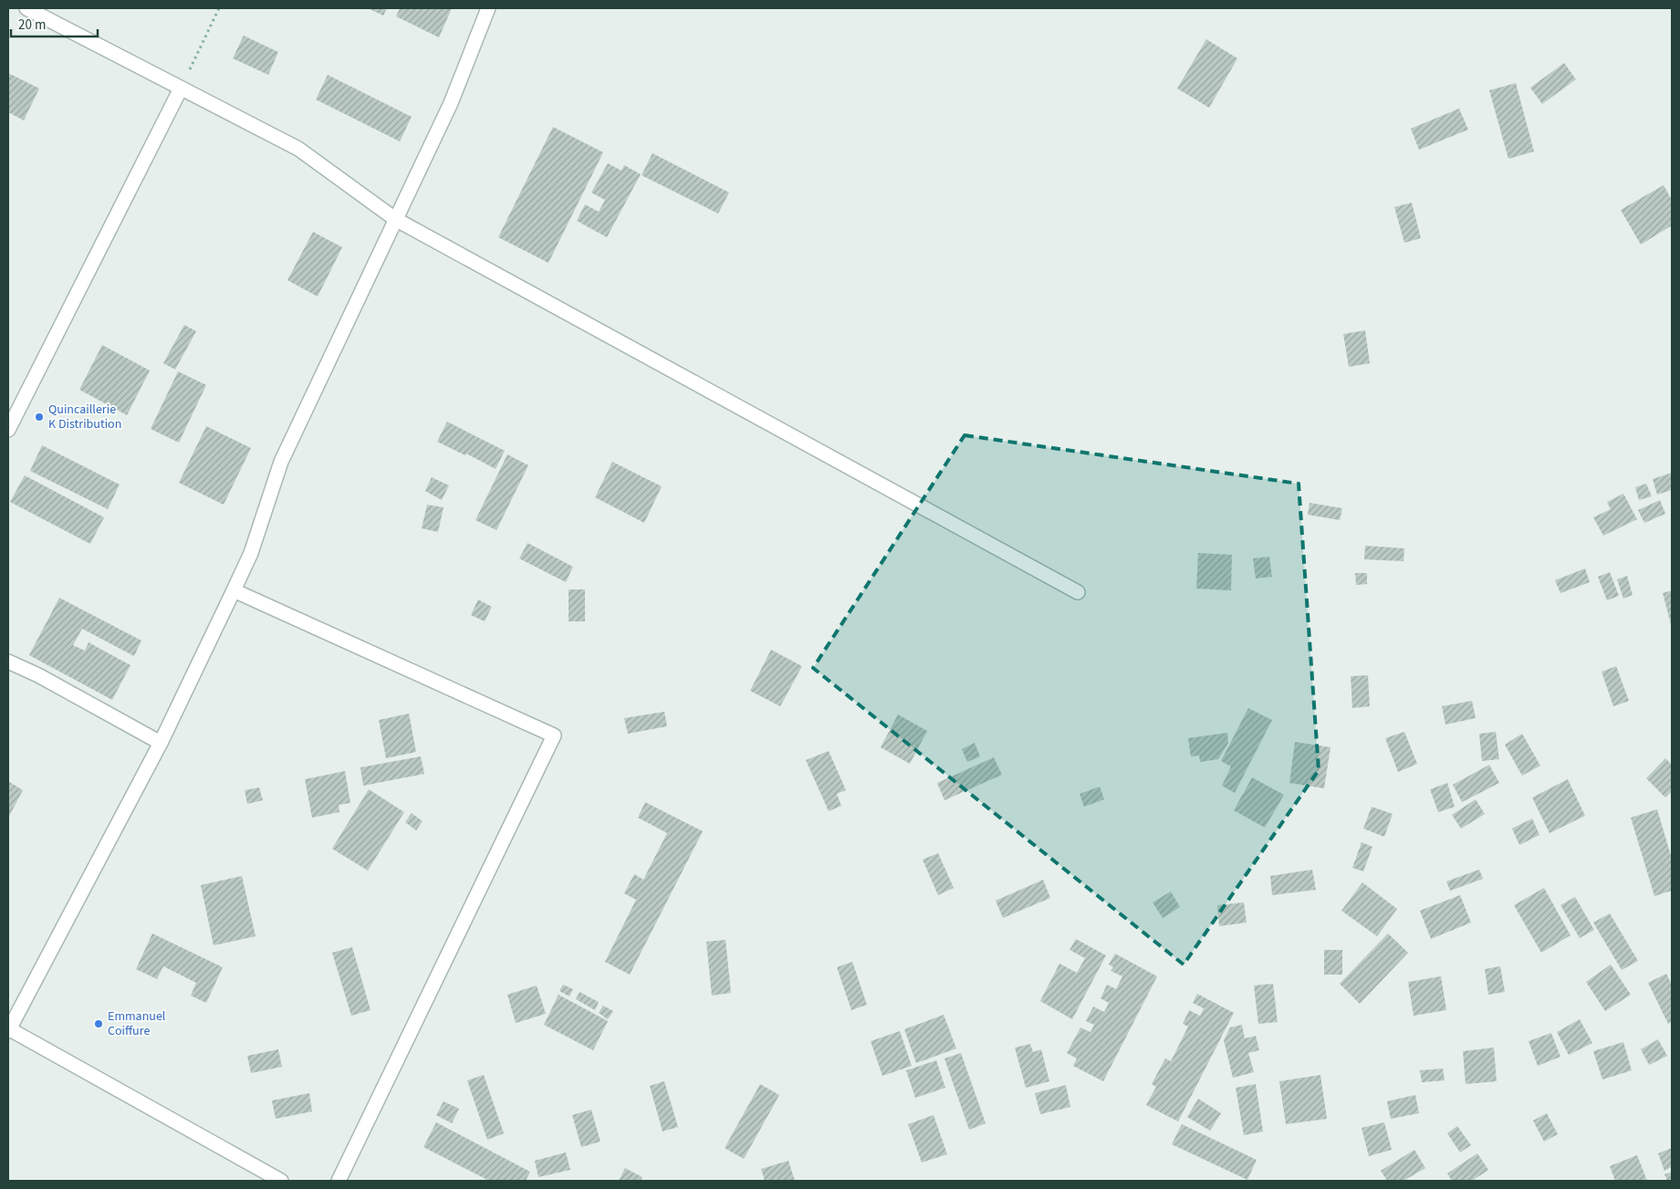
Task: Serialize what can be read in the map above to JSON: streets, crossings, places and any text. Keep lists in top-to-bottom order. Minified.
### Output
{"places":["Quincaillerie K Distribution","Emmanuel Coiffure"],"scale_bar":"20 m"}
